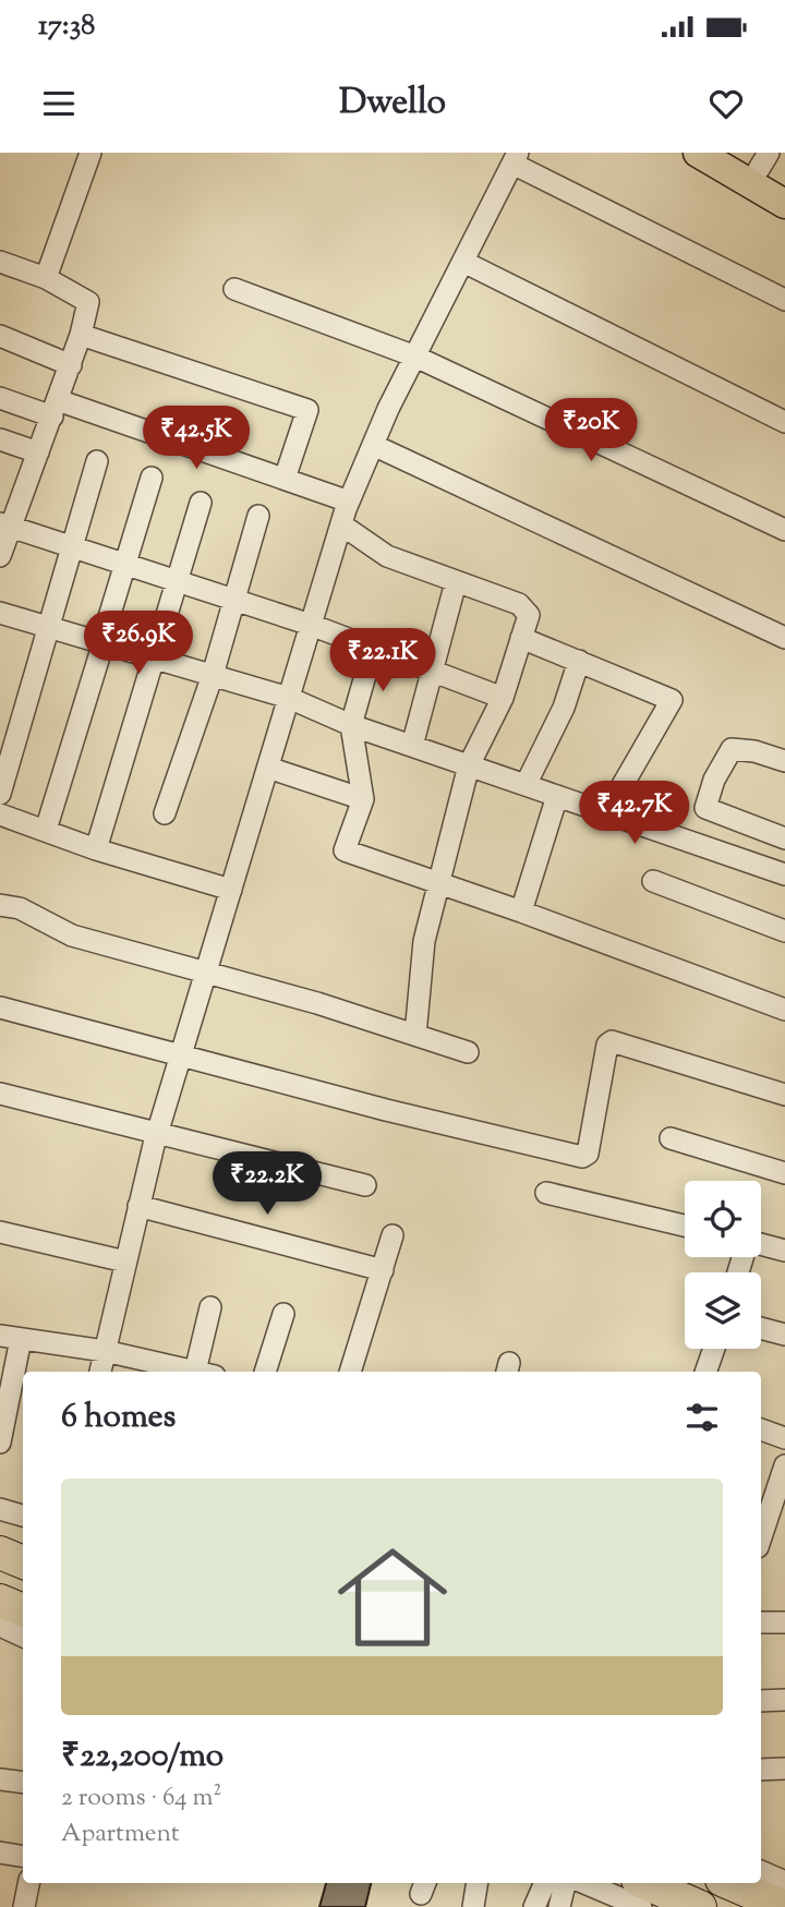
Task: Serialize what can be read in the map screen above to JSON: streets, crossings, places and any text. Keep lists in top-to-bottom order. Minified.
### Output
{"page":{"status":"17:38","header":"Dwello","price":["₹20K","₹42.5K","₹26.9K","₹22.1K","₹42.7K","₹22.2K"],"heading":"6 homes","list":[{"name":"₹22,200/mo","note":"2 rooms · 64 m² · Apartment"}]}}
